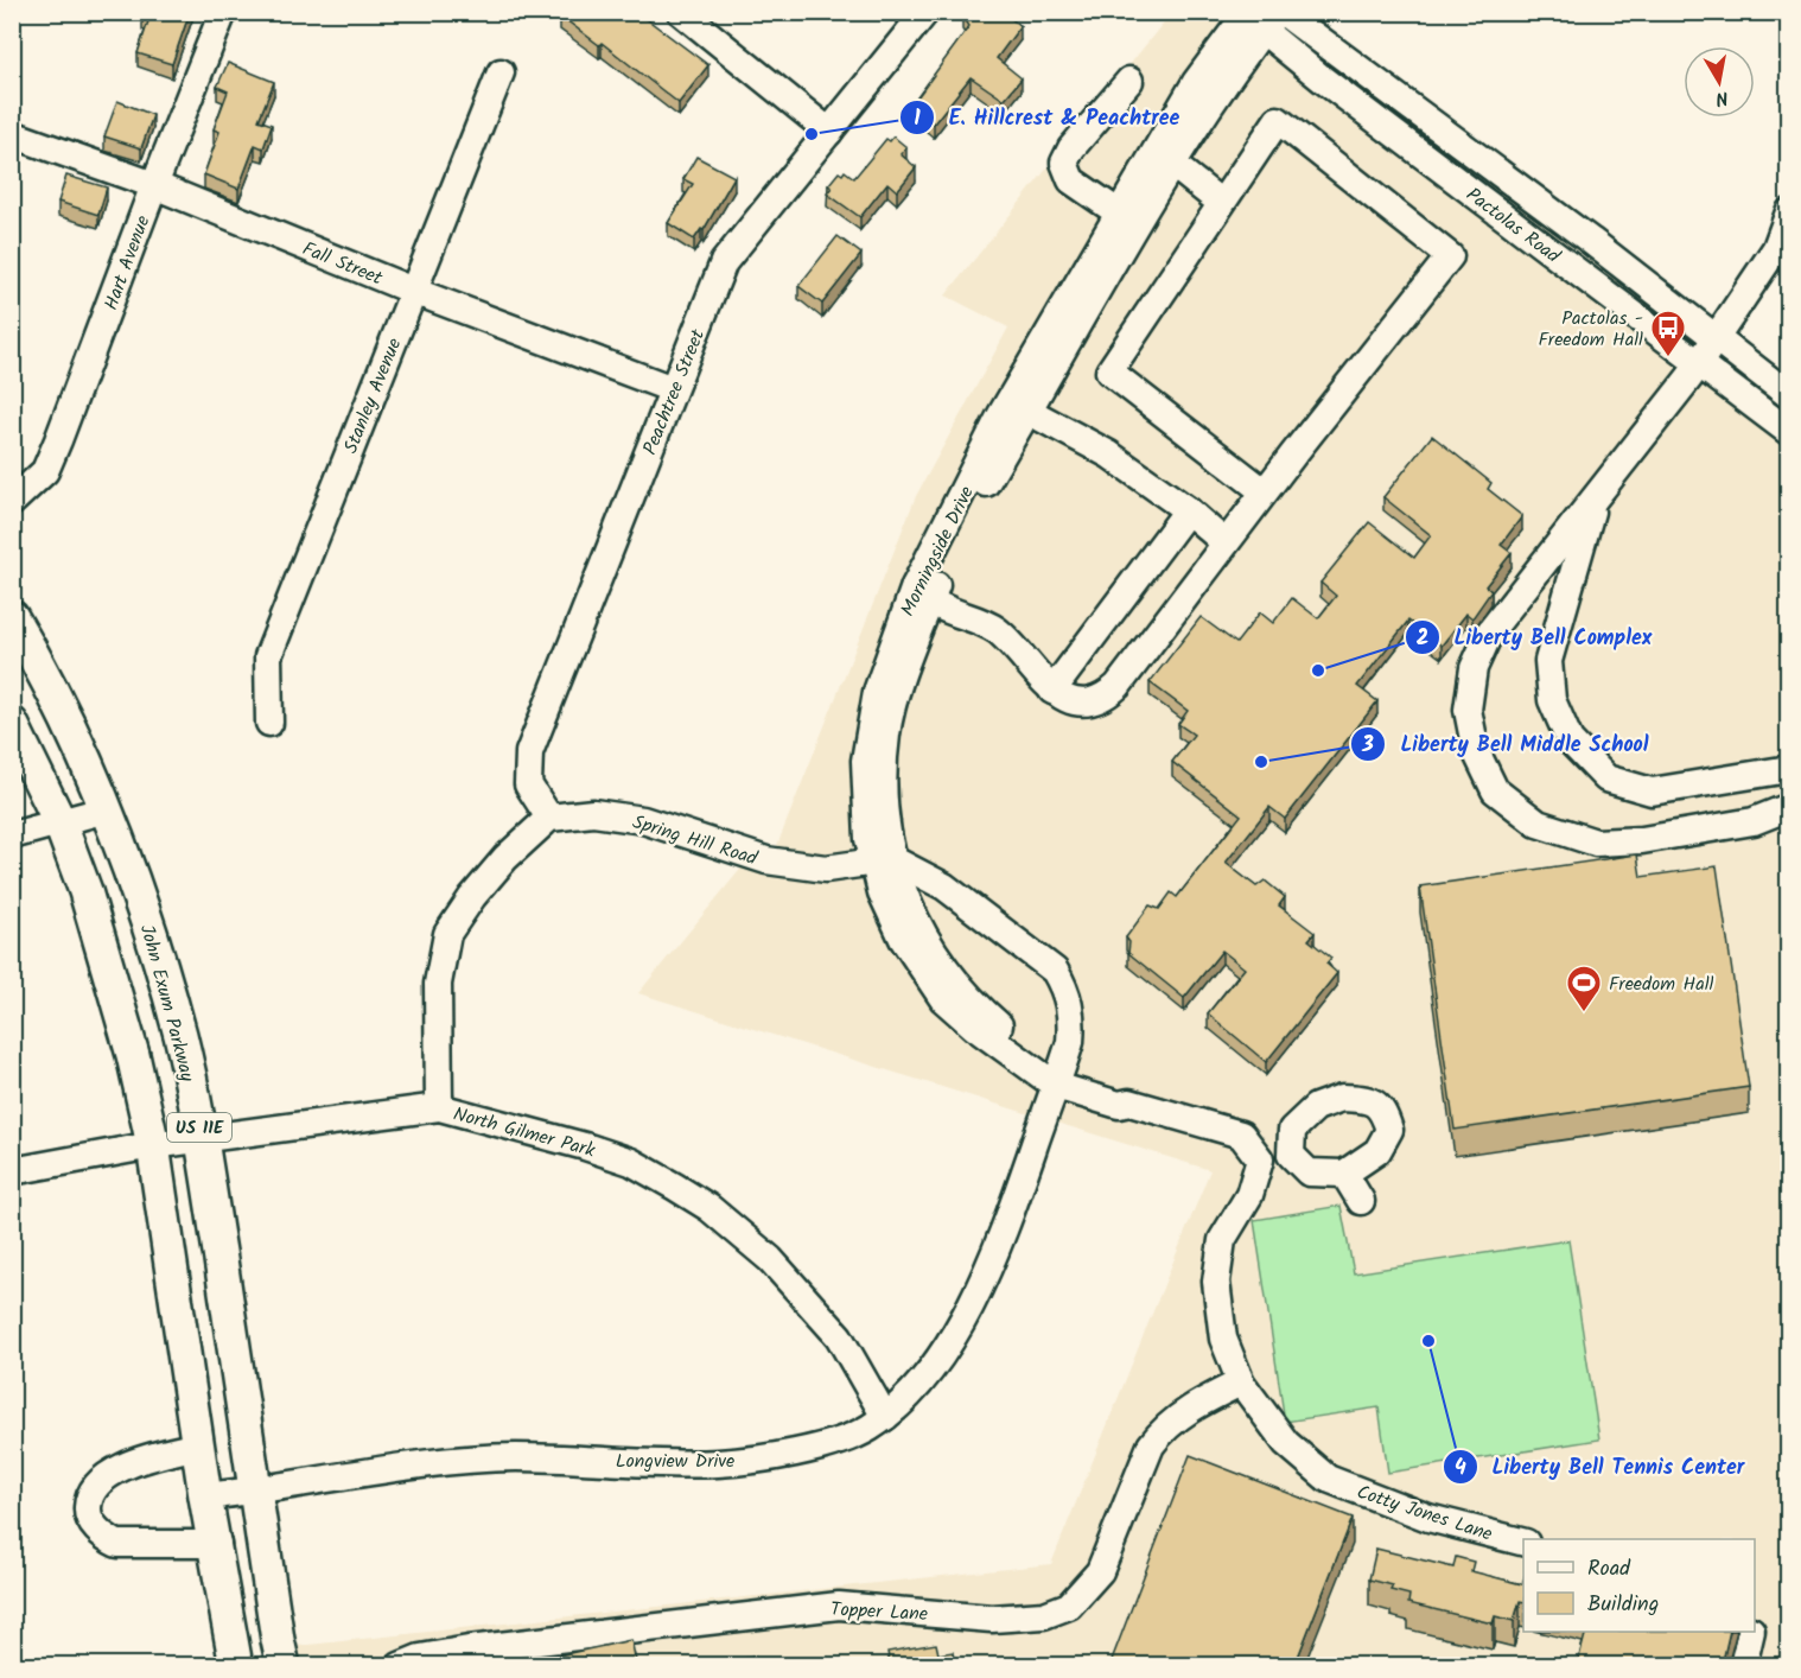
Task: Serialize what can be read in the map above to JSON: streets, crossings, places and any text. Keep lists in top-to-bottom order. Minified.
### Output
{"streets":{"main road":["John Exum Parkway","US 11E"],"street":["Pactolas Road","Hart Avenue","Fall Street","Peachtree Street","Stanley Avenue","Morningside Drive","Spring Hill Road","North Gilmer Park","Longview Drive","Cotty Jones Lane","Topper Lane"]},"crossings":[["Pactolas Road","Morningside Drive"],["Hart Avenue","Fall Street"],["Fall Street","Peachtree Street"],["Fall Street","Stanley Avenue"],["Peachtree Street","Spring Hill Road"],["Morningside Drive","Spring Hill Road"],["Morningside Drive","Longview Drive"],["Spring Hill Road","Longview Drive"],["John Exum Parkway","North Gilmer Park"],["John Exum Parkway","Longview Drive"],["US 11E","North Gilmer Park"],["US 11E","Longview Drive"],["North Gilmer Park","Longview Drive"],["Cotty Jones Lane","Topper Lane"]],"places":{"other":["E. Hillcrest & Peachtree","Liberty Bell Complex","Liberty Bell Middle School","Liberty Bell Tennis Center"],"bus stop":["Pactolas - Freedom Hall"],"sports":["Freedom Hall"]},"legend":["Road","Building"],"north":"bottom"}
